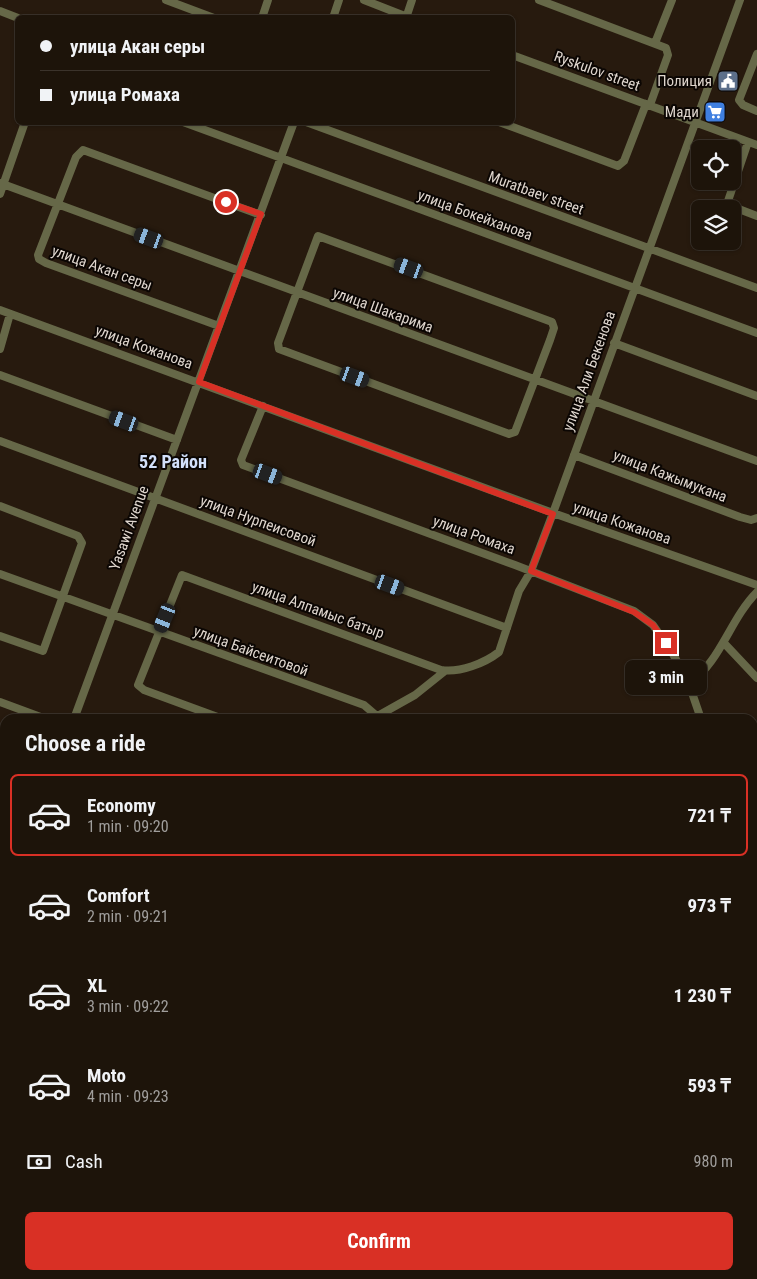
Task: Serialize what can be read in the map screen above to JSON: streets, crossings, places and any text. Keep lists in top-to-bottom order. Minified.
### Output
{"streets":{"street":["Ryskulov street","Muratbaev street","улица Бокейханова","улица Акан серы","улица Шакарима","улица Кожанова","улица Али Бекенова","улица Кажымукана","улица Нурпеисовой","Yasawi Avenue","улица Ромаха","улица Алпамыс батыр","улица Байсеитовой"]},"crossings":[["Ryskulov street","улица Али Бекенова"],["Muratbaev street","улица Али Бекенова"],["улица Бокейханова","улица Али Бекенова"],["улица Бокейханова","Yasawi Avenue"],["улица Акан серы","улица Шакарима"],["улица Акан серы","Yasawi Avenue"],["улица Шакарима","улица Али Бекенова"],["улица Шакарима","Yasawi Avenue"],["улица Кожанова","улица Али Бекенова"],["улица Кожанова","Yasawi Avenue"],["улица Кожанова","улица Ромаха"],["улица Али Бекенова","улица Кажымукана"],["улица Али Бекенова","улица Нурпеисовой"],["улица Али Бекенова","улица Ромаха"],["улица Али Бекенова","улица Алпамыс батыр"],["улица Нурпеисовой","Yasawi Avenue"],["Yasawi Avenue","улица Байсеитовой"],["улица Алпамыс батыр","улица Байсеитовой"]],"districts":["52 Район"],"places":{"public building":["Полиция"],"supermarket":["Мади"]},"page":{"banner":["улица Акан серы","улица Ромаха"],"bubble":"3 min","heading":"Choose a ride","list":[{"name":"Economy","note":"1 min · 09:20","value":"721 ₸"},{"name":"Comfort","note":"2 min · 09:21","value":"973 ₸"},{"name":"XL","note":"3 min · 09:22","value":"1 230 ₸"},{"name":"Moto","note":"4 min · 09:23","value":"593 ₸"}],"pay":["Cash","980 m"],"buttons":"Confirm"}}
